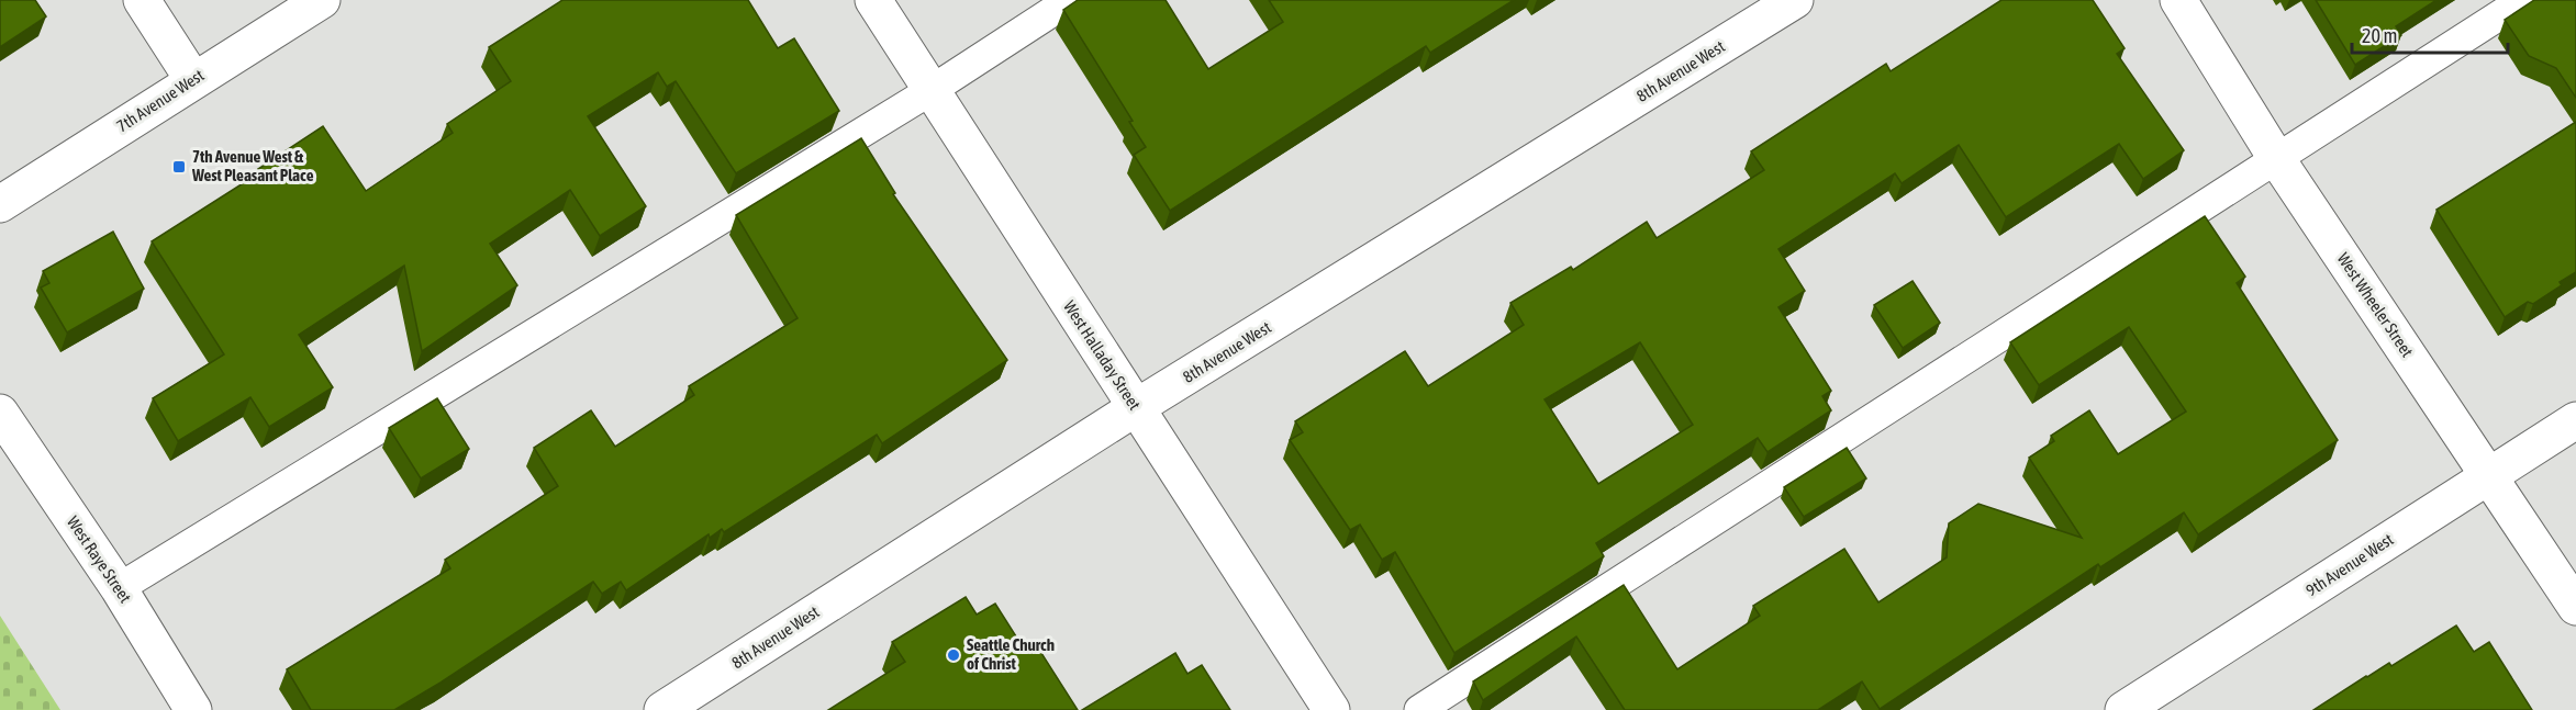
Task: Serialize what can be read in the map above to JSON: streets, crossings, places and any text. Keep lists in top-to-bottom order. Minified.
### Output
{"streets":{"street":["8th Avenue West","7th Avenue West","West Wheeler Street","West Halladay Street","West Raye Street","9th Avenue West"]},"crossings":[["8th Avenue West","West Halladay Street"],["West Wheeler Street","9th Avenue West"]],"places":{"transit":["7th Avenue West & West Pleasant Place"],"other":["Seattle Church of Christ"]},"scale_bar":"20 m"}
